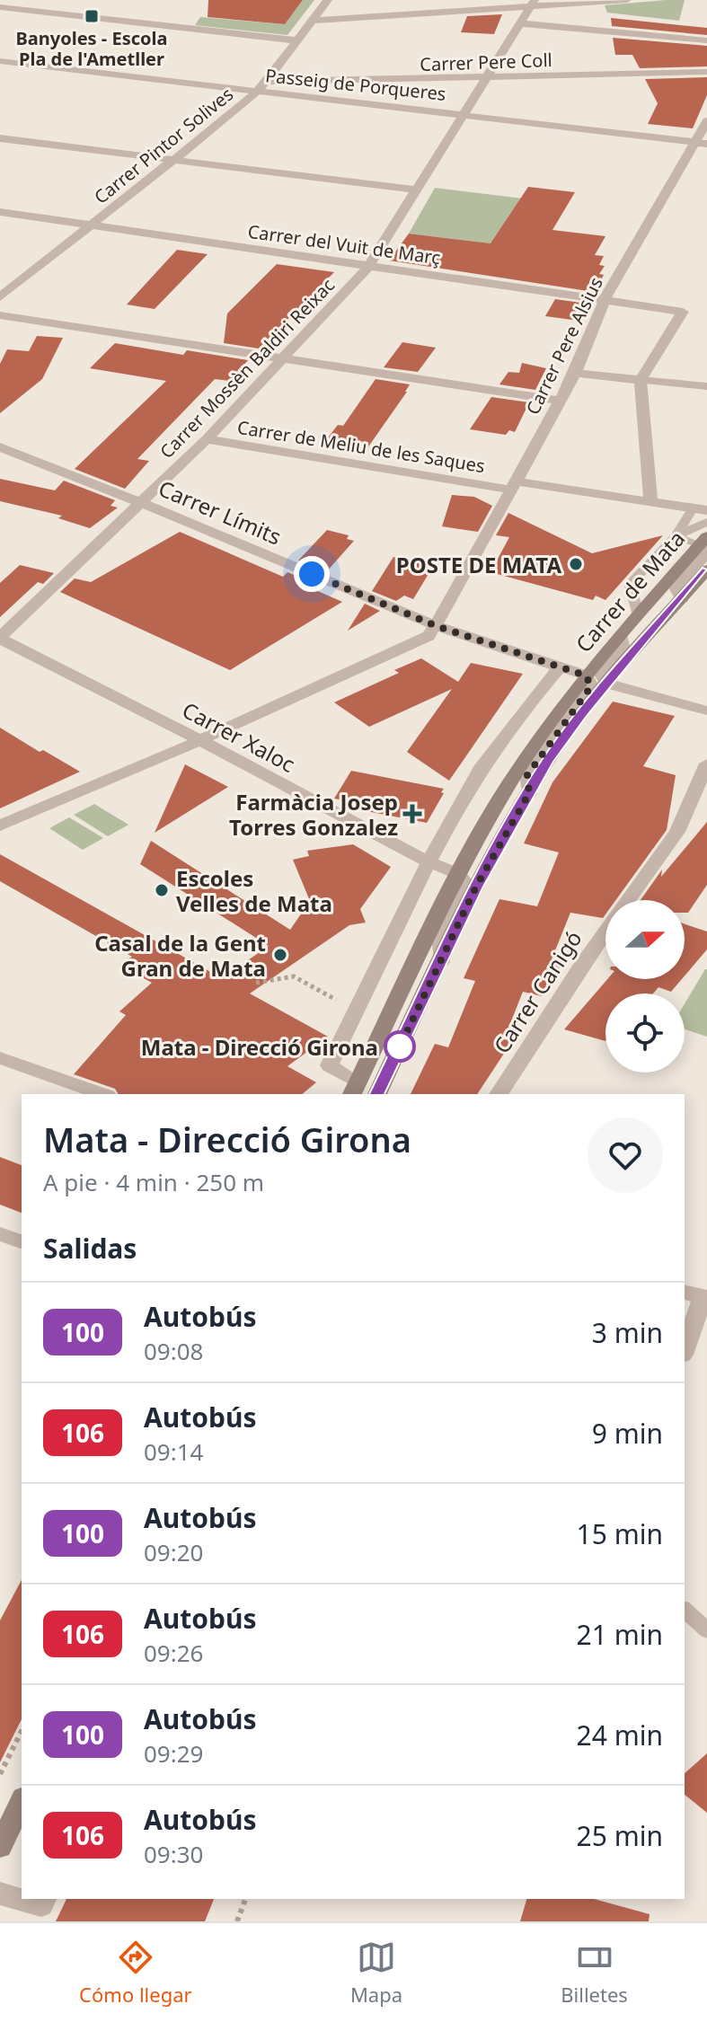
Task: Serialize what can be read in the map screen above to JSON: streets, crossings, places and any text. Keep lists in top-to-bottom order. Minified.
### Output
{"streets":{"main road":["Carrer de Mata"],"street":["Carrer Pere Coll","Passeig de Porqueres","Carrer Pintor Solives","Carrer del Vuit de Març","Carrer Pere Alsius","Carrer Mossèn Baldiri Reixac","Carrer de Meliu de les Saques","Carrer Límits","Carrer Xaloc","Carrer Canigó"]},"crossings":[["Carrer Pere Coll","Carrer Pintor Solives"],["Carrer Pere Coll","Carrer Mossèn Baldiri Reixac"],["Passeig de Porqueres","Carrer Pintor Solives"],["Passeig de Porqueres","Carrer Pere Alsius"],["Passeig de Porqueres","Carrer Mossèn Baldiri Reixac"],["Carrer Pintor Solives","Carrer del Vuit de Març"],["Carrer del Vuit de Març","Carrer Pere Alsius"],["Carrer del Vuit de Març","Carrer Mossèn Baldiri Reixac"],["Carrer Pere Alsius","Carrer de Meliu de les Saques"],["Carrer Pere Alsius","Carrer Límits"],["Carrer Mossèn Baldiri Reixac","Carrer de Meliu de les Saques"],["Carrer Mossèn Baldiri Reixac","Carrer Límits"],["Carrer Mossèn Baldiri Reixac","Carrer Xaloc"],["Carrer Límits","Carrer de Mata"],["Carrer de Mata","Carrer Xaloc"]],"places":{"transit":["Banyoles - Escola Pla de l'Ametller"],"other":["POSTE DE MATA","Escoles Velles de Mata","Casal de la Gent Gran de Mata","Mata - Direcció Girona"],"health":["Farmàcia Josep Torres Gonzalez"]},"lines":["bus line 100"],"north":"right","page":{"heading":[["Mata - Direcció Girona","A pie · 4 min · 250 m"],"Salidas"],"list":[{"mark":"100","name":"Autobús","note":"09:08","value":"3 min"},{"mark":"106","name":"Autobús","note":"09:14","value":"9 min"},{"mark":"100","name":"Autobús","note":"09:20","value":"15 min"},{"mark":"106","name":"Autobús","note":"09:26","value":"21 min"},{"mark":"100","name":"Autobús","note":"09:29","value":"24 min"},{"mark":"106","name":"Autobús","note":"09:30","value":"25 min"}],"tabs":["Cómo llegar","Mapa","Billetes"]}}
